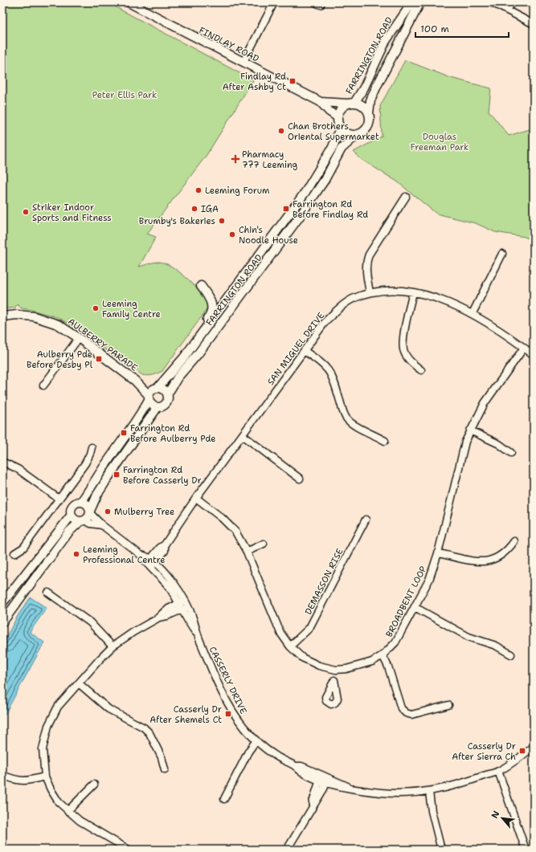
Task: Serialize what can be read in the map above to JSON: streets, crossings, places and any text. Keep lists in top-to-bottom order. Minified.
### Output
{"streets":{"main road":["FINDLAY ROAD","FARRINGTON ROAD","AULBERRY PARADE"],"street":["SAN MIGUEL DRIVE","DEMASSON RISE","BROADBENT LOOP","CASSERLY DRIVE"]},"crossings":[["FINDLAY ROAD","FARRINGTON ROAD"],["FARRINGTON ROAD","AULBERRY PARADE"],["SAN MIGUEL DRIVE","BROADBENT LOOP"],["SAN MIGUEL DRIVE","CASSERLY DRIVE"],["DEMASSON RISE","BROADBENT LOOP"]],"parks":["Peter Ellis Park","Douglas Freeman Park"],"places":{"transit":["Findlay Rd After Ashby Ct","Farrington Rd Before Findlay Rd","Aulberry Pde Before Desby Pl","Farrington Rd Before Aulberry Pde","Farrington Rd Before Casserly Dr","Casserly Dr After Shemels Ct","Casserly Dr After Sierra Ch"],"other":["Chan Brothers Oriental Supermarket","Leeming Forum","IGA","Striker Indoor Sports and Fitness","Brumby's Bakeries","Chin's Noodle House","Leeming Family Centre","Mulberry Tree","Leeming Professional Centre"],"health":["Pharmacy 777 Leeming"]},"scale_bar":"100 m","north":"top left"}
